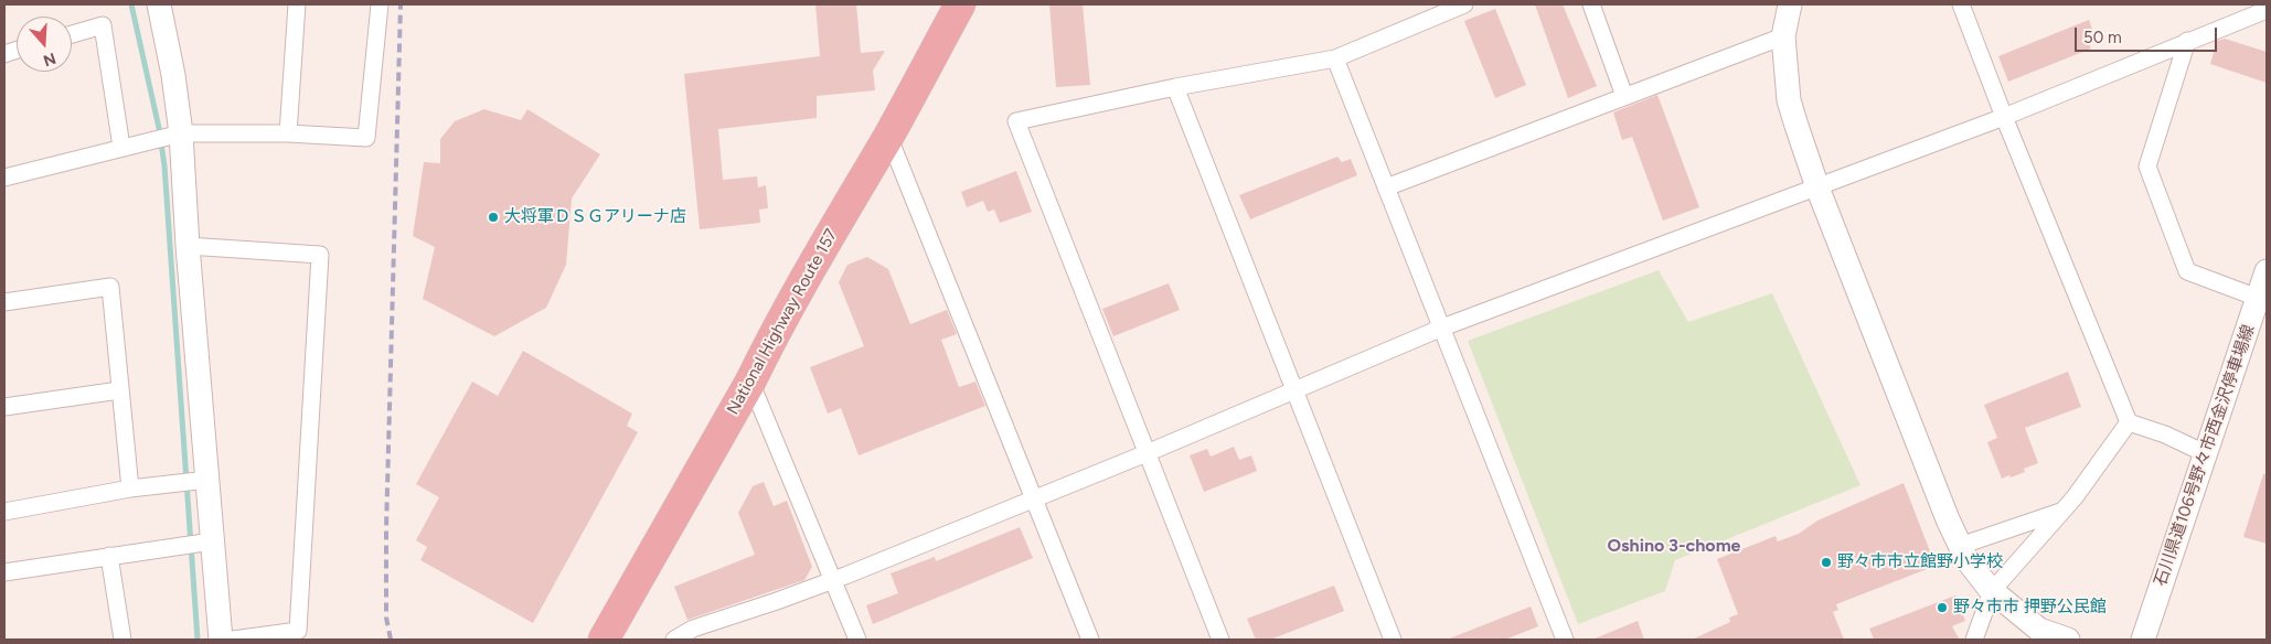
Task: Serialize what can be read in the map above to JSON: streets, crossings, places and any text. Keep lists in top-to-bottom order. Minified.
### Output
{"streets":{"highway":["National Highway Route 157"],"street":["石川県道106号野々市西金沢停車場線"]},"districts":["Oshino 3-chome"],"places":["大将軍ＤＳＧアリーナ店","野々市市立館野小学校","野々市市 押野公民館"],"scale_bar":"50 m","north":"bottom"}
